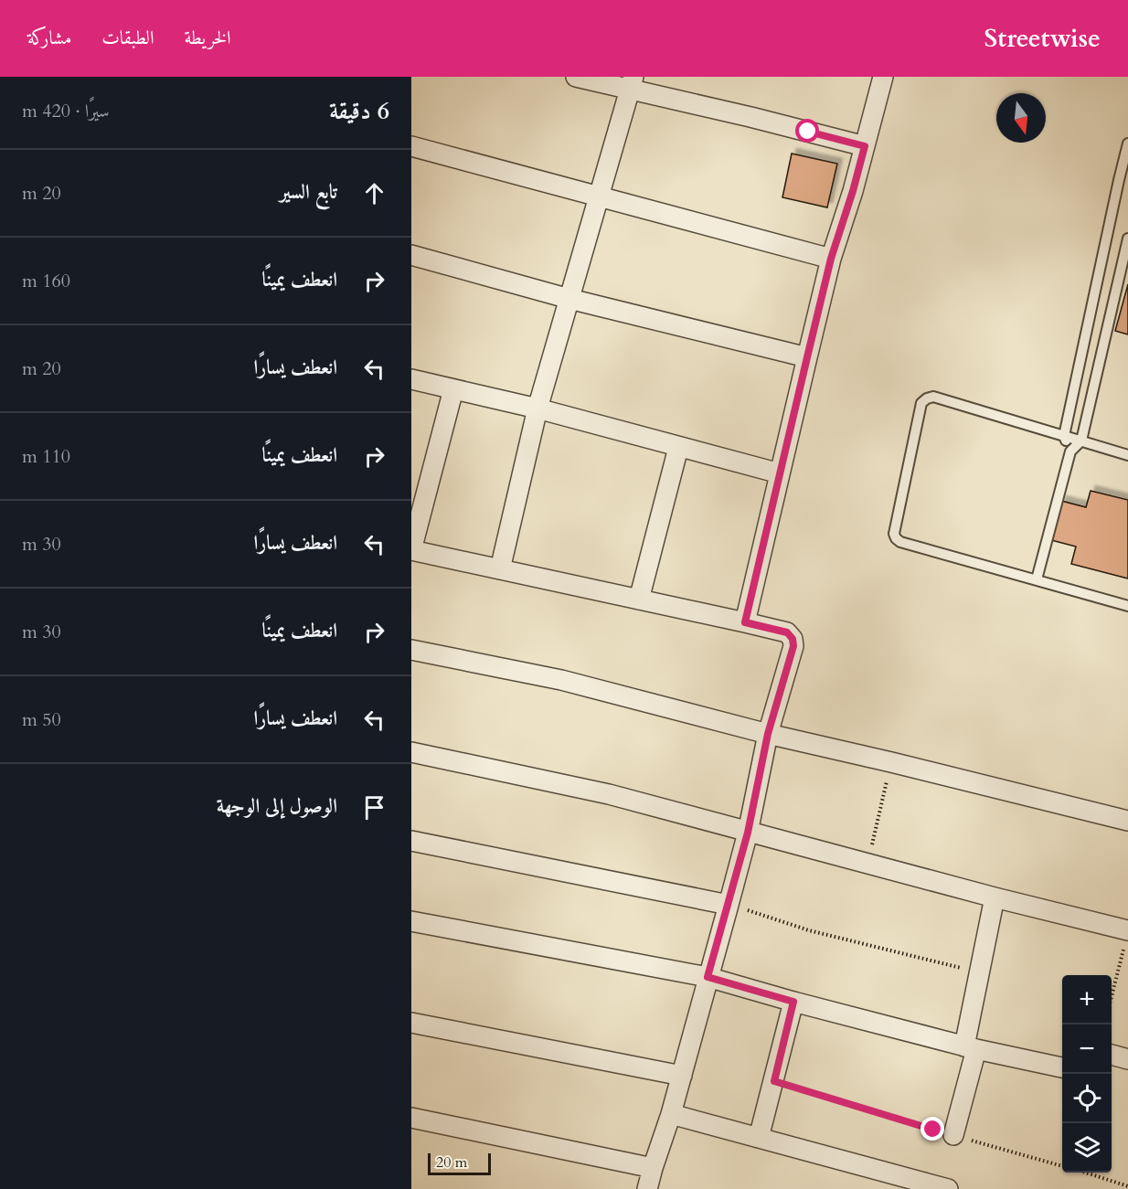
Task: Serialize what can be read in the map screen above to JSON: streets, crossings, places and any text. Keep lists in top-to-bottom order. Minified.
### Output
{"scale_bar":"20 m","north":"bottom","page":{"header":"Streetwise","nav":["الخريطة","الطبقات","مشاركة"],"heading":["6 دقيقة","سيرًا · 420 m"],"list":[["تابع السير","20 m"],["انعطف يمينًا","160 m"],["انعطف يسارًا","20 m"],["انعطف يمينًا","110 m"],["انعطف يسارًا","30 m"],["انعطف يمينًا","30 m"],["انعطف يسارًا","50 m"],"الوصول إلى الوجهة"],"map_buttons":["+","−"],"scale":"20 m"}}
